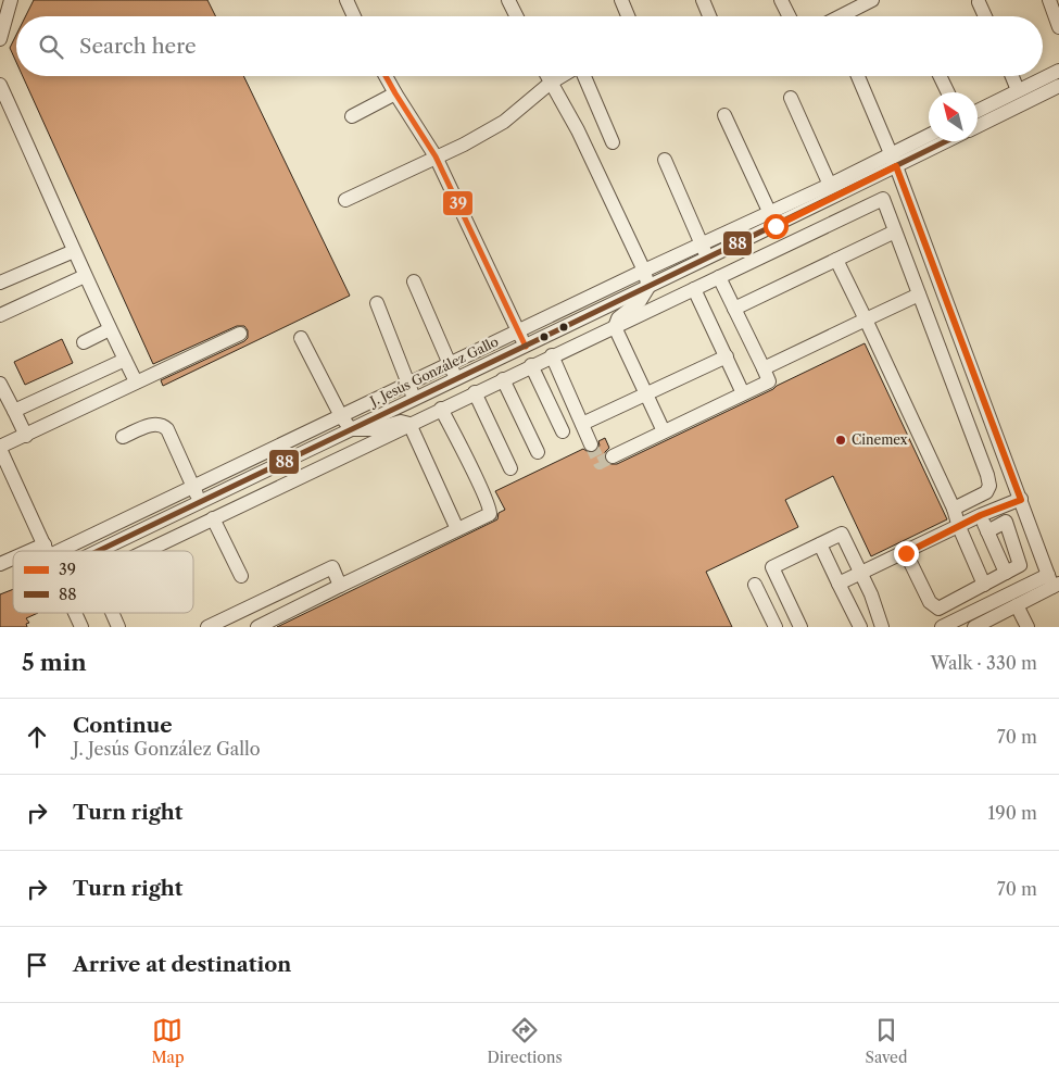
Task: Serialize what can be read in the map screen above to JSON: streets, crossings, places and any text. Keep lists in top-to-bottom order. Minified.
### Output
{"streets":{"street":["J. Jesús González Gallo"]},"places":["Cinemex"],"lines":["transit line 39","transit line 88"],"legend":["39","88"],"north":"top left","page":{"search":"Search here","heading":["5 min","Walk · 330 m"],"list":[["Continue","J. Jesús González Gallo","70 m"],["Turn right","190 m"],["Turn right","70 m"],"Arrive at destination"],"nav":["Map","Directions","Saved"]}}
